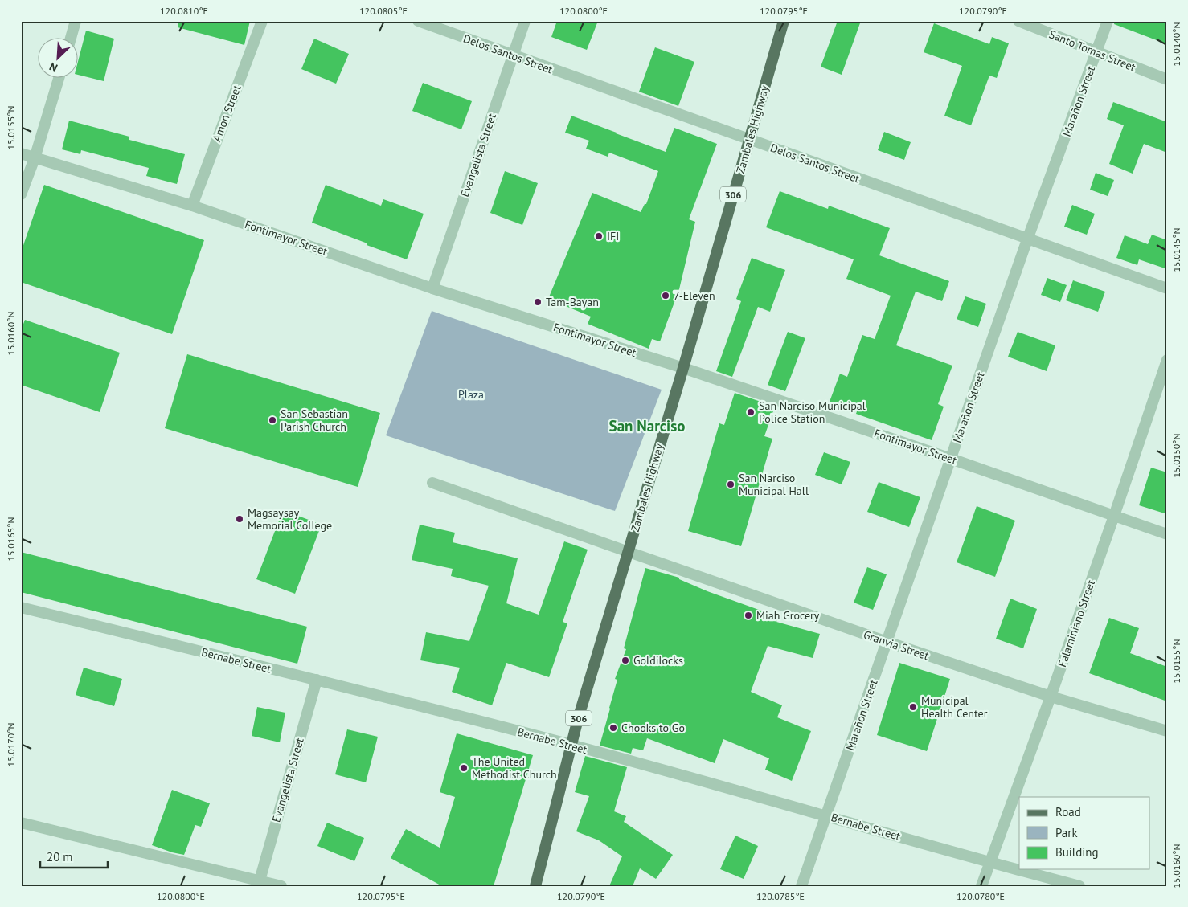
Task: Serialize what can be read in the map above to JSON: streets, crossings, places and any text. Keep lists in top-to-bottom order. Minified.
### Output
{"streets":{"main road":["Zambales Highway","306"],"street":["Santo Tomas Street","Delos Santos Street","Marañon Street","Amon Street","Evangelista Street","Fontimayor Street","Falaminiano Street","Granvia Street","Bernabe Street"]},"crossings":[["Santo Tomas Street","Marañon Street"],["Delos Santos Street","Marañon Street"],["Delos Santos Street","Zambales Highway"],["Delos Santos Street","Evangelista Street"],["Marañon Street","Fontimayor Street"],["Marañon Street","Granvia Street"],["Marañon Street","Bernabe Street"],["Amon Street","Fontimayor Street"],["Zambales Highway","Fontimayor Street"],["Zambales Highway","Granvia Street"],["Zambales Highway","Bernabe Street"],["Evangelista Street","Fontimayor Street"],["Evangelista Street","Bernabe Street"],["Fontimayor Street","Falaminiano Street"],["Falaminiano Street","Granvia Street"],["Falaminiano Street","Bernabe Street"]],"districts":["San Narciso"],"parks":["Plaza"],"places":["IFI","7-Eleven","Tam-Bayan","San Narciso Municipal Police Station","San Sebastian Parish Church","San Narciso Municipal Hall","Magsaysay Memorial College","Miah Grocery","Goldilocks","Municipal Health Center","Chooks to Go","The United Methodist Church"],"legend":["Road","Park","Building"],"scale_bar":"20 m","north":"bottom left","coordinates":["120.0810°E","120.0805°E","120.0800°E","120.0795°E","120.0790°E","15.0140°N","15.0155°N","15.0145°N","15.0160°N","15.0150°N","15.0165°N","15.0170°N","120.0785°E","120.0780°E"]}
